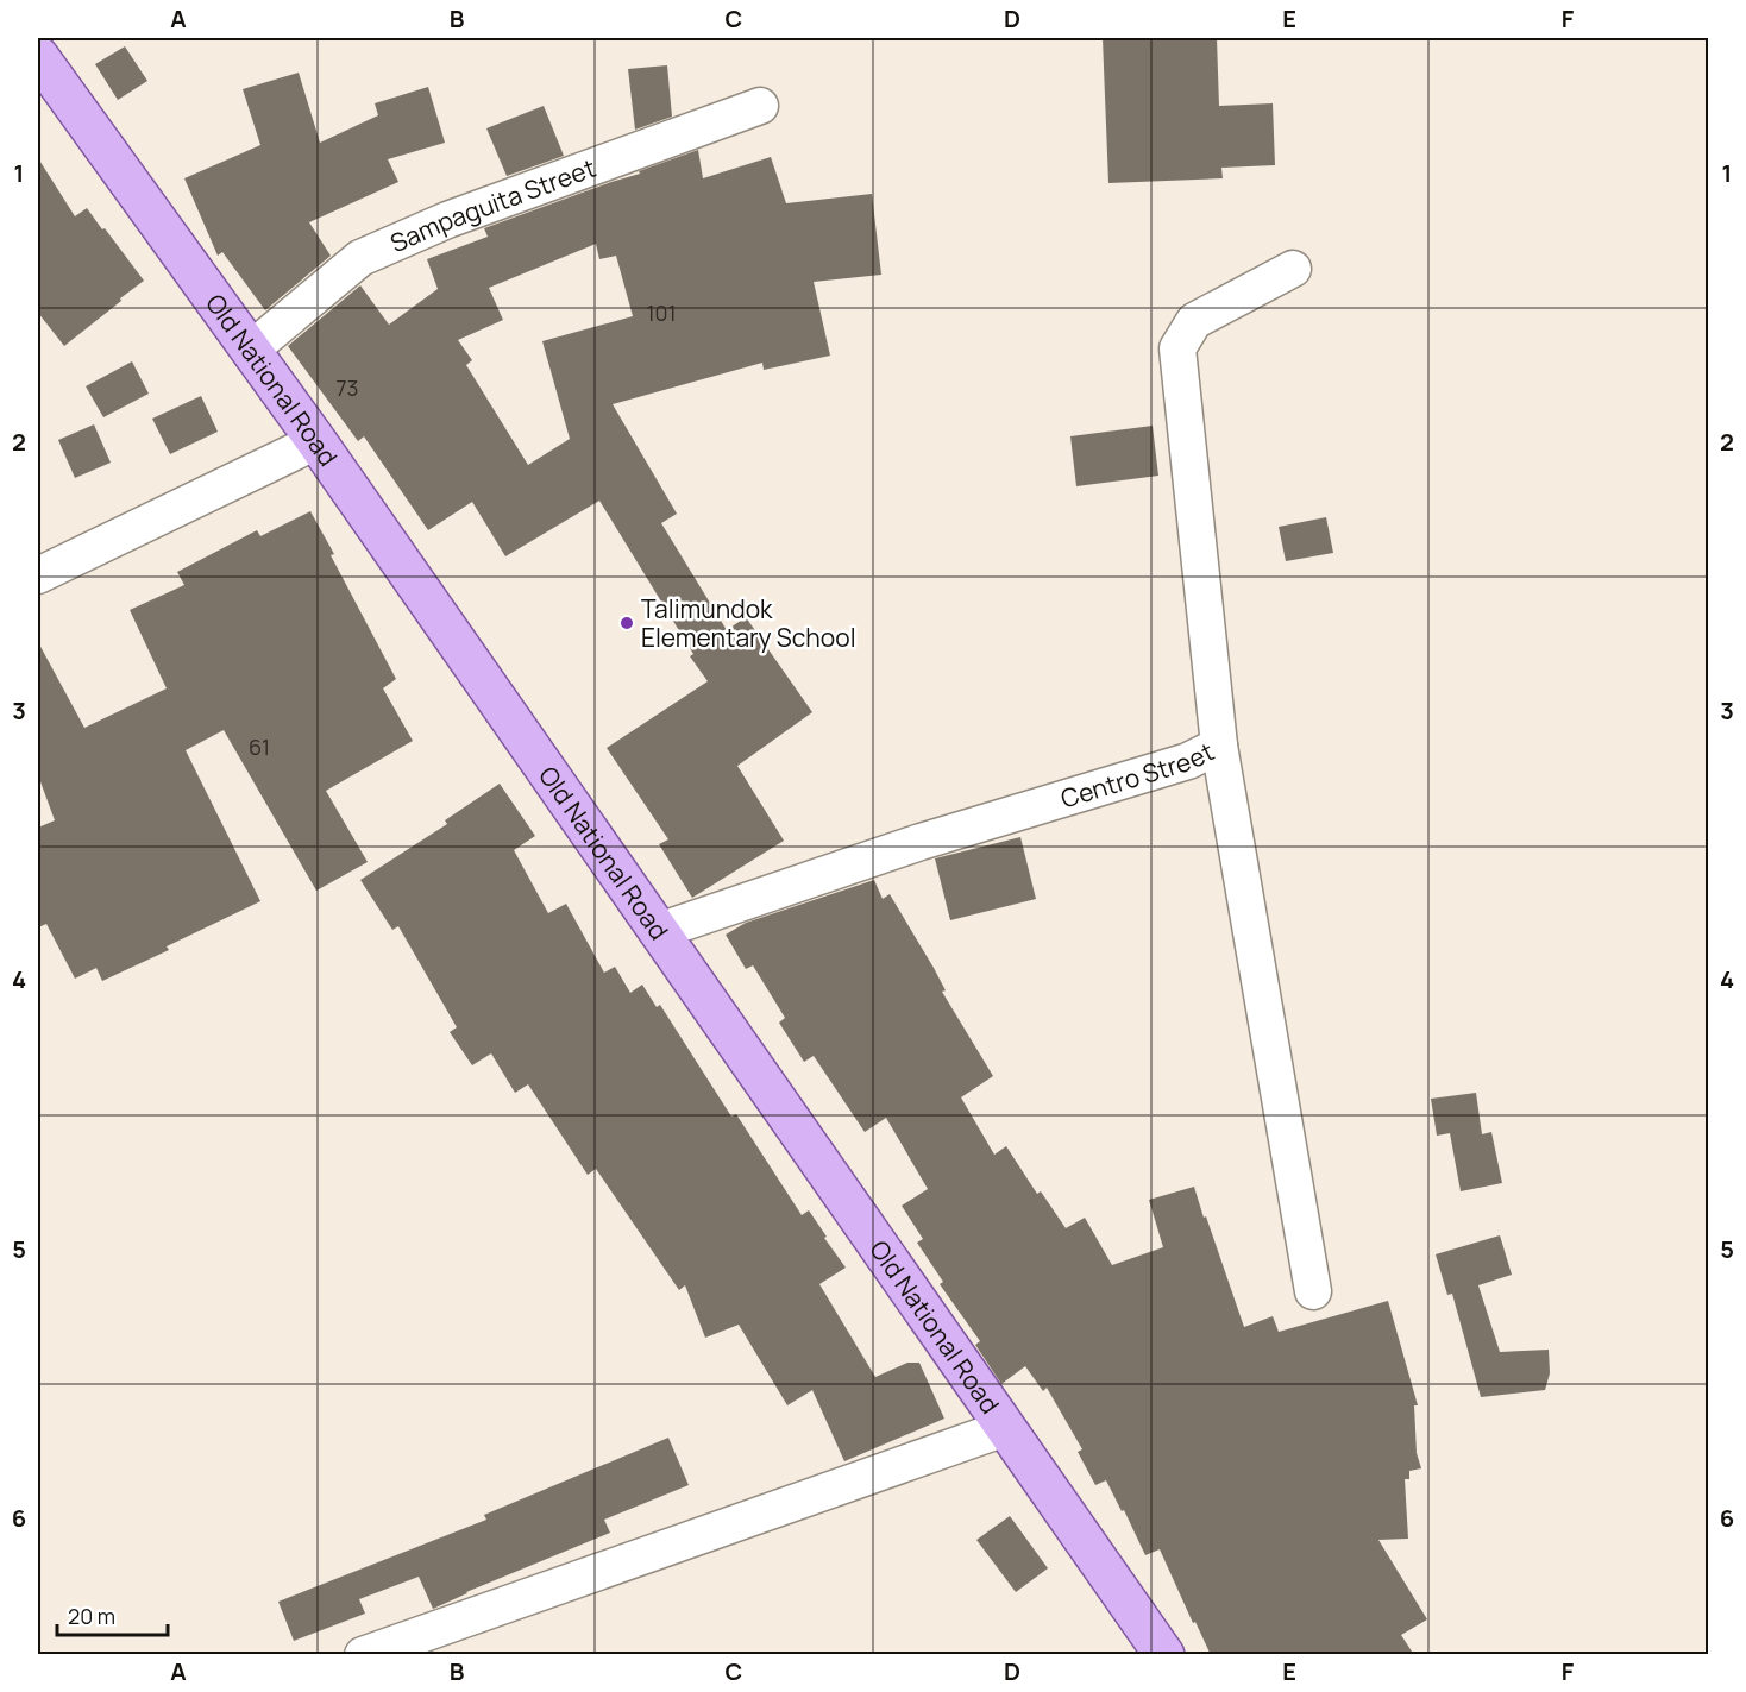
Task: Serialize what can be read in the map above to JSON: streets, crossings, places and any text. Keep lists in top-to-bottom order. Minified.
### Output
{"streets":{"main road":["Old National Road"],"street":["Sampaguita Street","Centro Street"]},"crossings":[["Sampaguita Street","Old National Road"],["Old National Road","Centro Street"]],"places":["Talimundok Elementary School"],"house_numbers":["101","73","61"],"scale_bar":"20 m","grid":{"columns":["A","B","C","D","E","F"],"rows":["1","2","3","4","5","6"]}}
